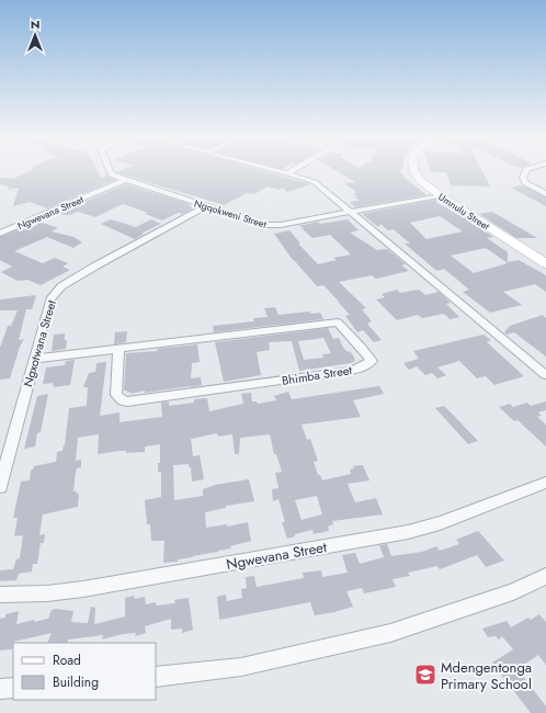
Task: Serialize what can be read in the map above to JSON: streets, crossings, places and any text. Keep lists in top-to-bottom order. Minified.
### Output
{"streets":{"street":["Umnulu Street","Ngwevana Street","Ngqokweni Street","Ngxotwana Street","Bhimba Street"]},"crossings":[["Umnulu Street","Ngqokweni Street"],["Ngwevana Street","Ngqokweni Street"],["Ngqokweni Street","Ngxotwana Street"],["Ngxotwana Street","Bhimba Street"]],"places":{"school or university":["Mdengentonga Primary School"]},"legend":["Road","Building"],"north":"top"}
